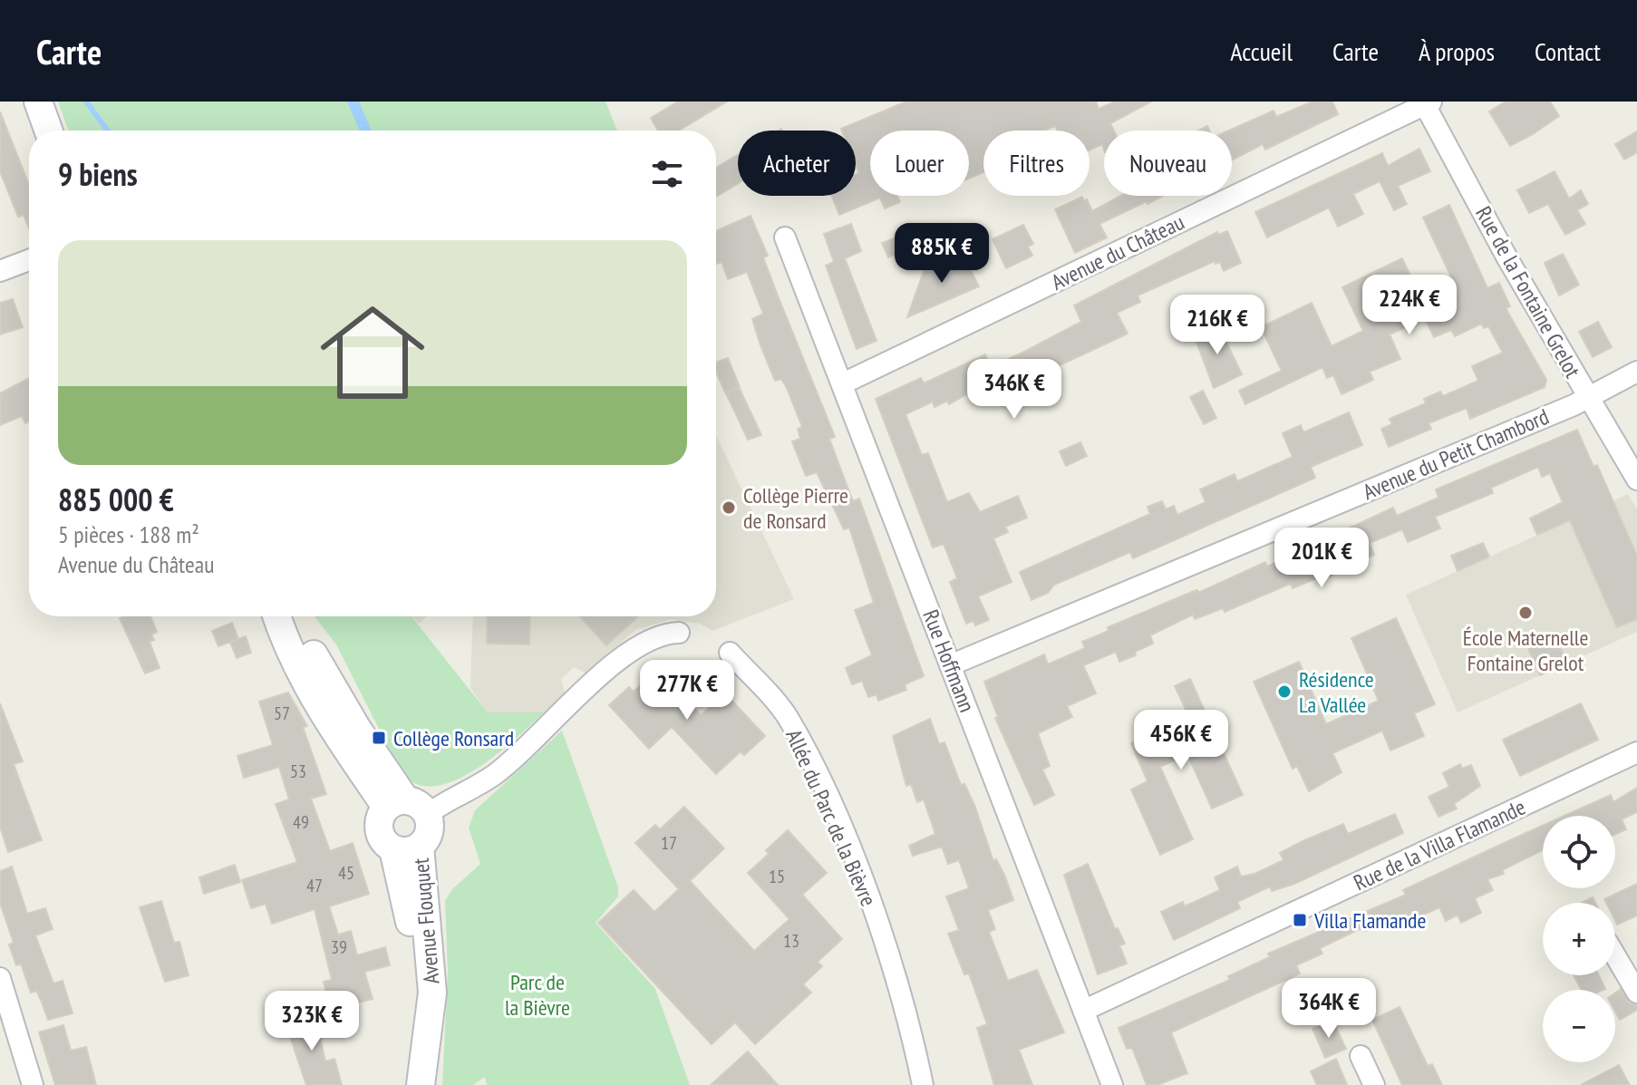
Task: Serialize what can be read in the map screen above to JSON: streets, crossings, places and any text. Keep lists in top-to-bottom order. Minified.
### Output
{"streets":{"main road":["Avenue Flouquet"],"street":["Avenue du Château","Rue de la Fontaine Grelot","Avenue du Petit Chambord","Rue Hoffmann","Allée du Parc de la Bièvre","Rue de la Villa Flamande"]},"crossings":[["Avenue du Château","Rue de la Fontaine Grelot"],["Avenue du Château","Rue Hoffmann"],["Rue de la Fontaine Grelot","Avenue du Petit Chambord"],["Avenue du Petit Chambord","Rue Hoffmann"],["Rue Hoffmann","Rue de la Villa Flamande"]],"parks":["Parc de la Bièvre"],"places":{"other":["Collège Pierre de Ronsard","École Maternelle Fontaine Grelot","Résidence La Vallée"],"transit":["Collège Ronsard","Villa Flamande"]},"house_numbers":["57","53","49","17","45","15","47","13","39"],"page":{"header":"Carte","nav":["Accueil","Carte","À propos","Contact"],"chip":["Acheter","Louer","Filtres","Nouveau"],"heading":"9 biens","list":[{"name":"885 000 €","note":"5 pièces · 188 m² · Avenue du Château"}],"price":["885K €","224K €","216K €","346K €","201K €","277K €","456K €","364K €","323K €"],"map_buttons":["+","−"]}}
